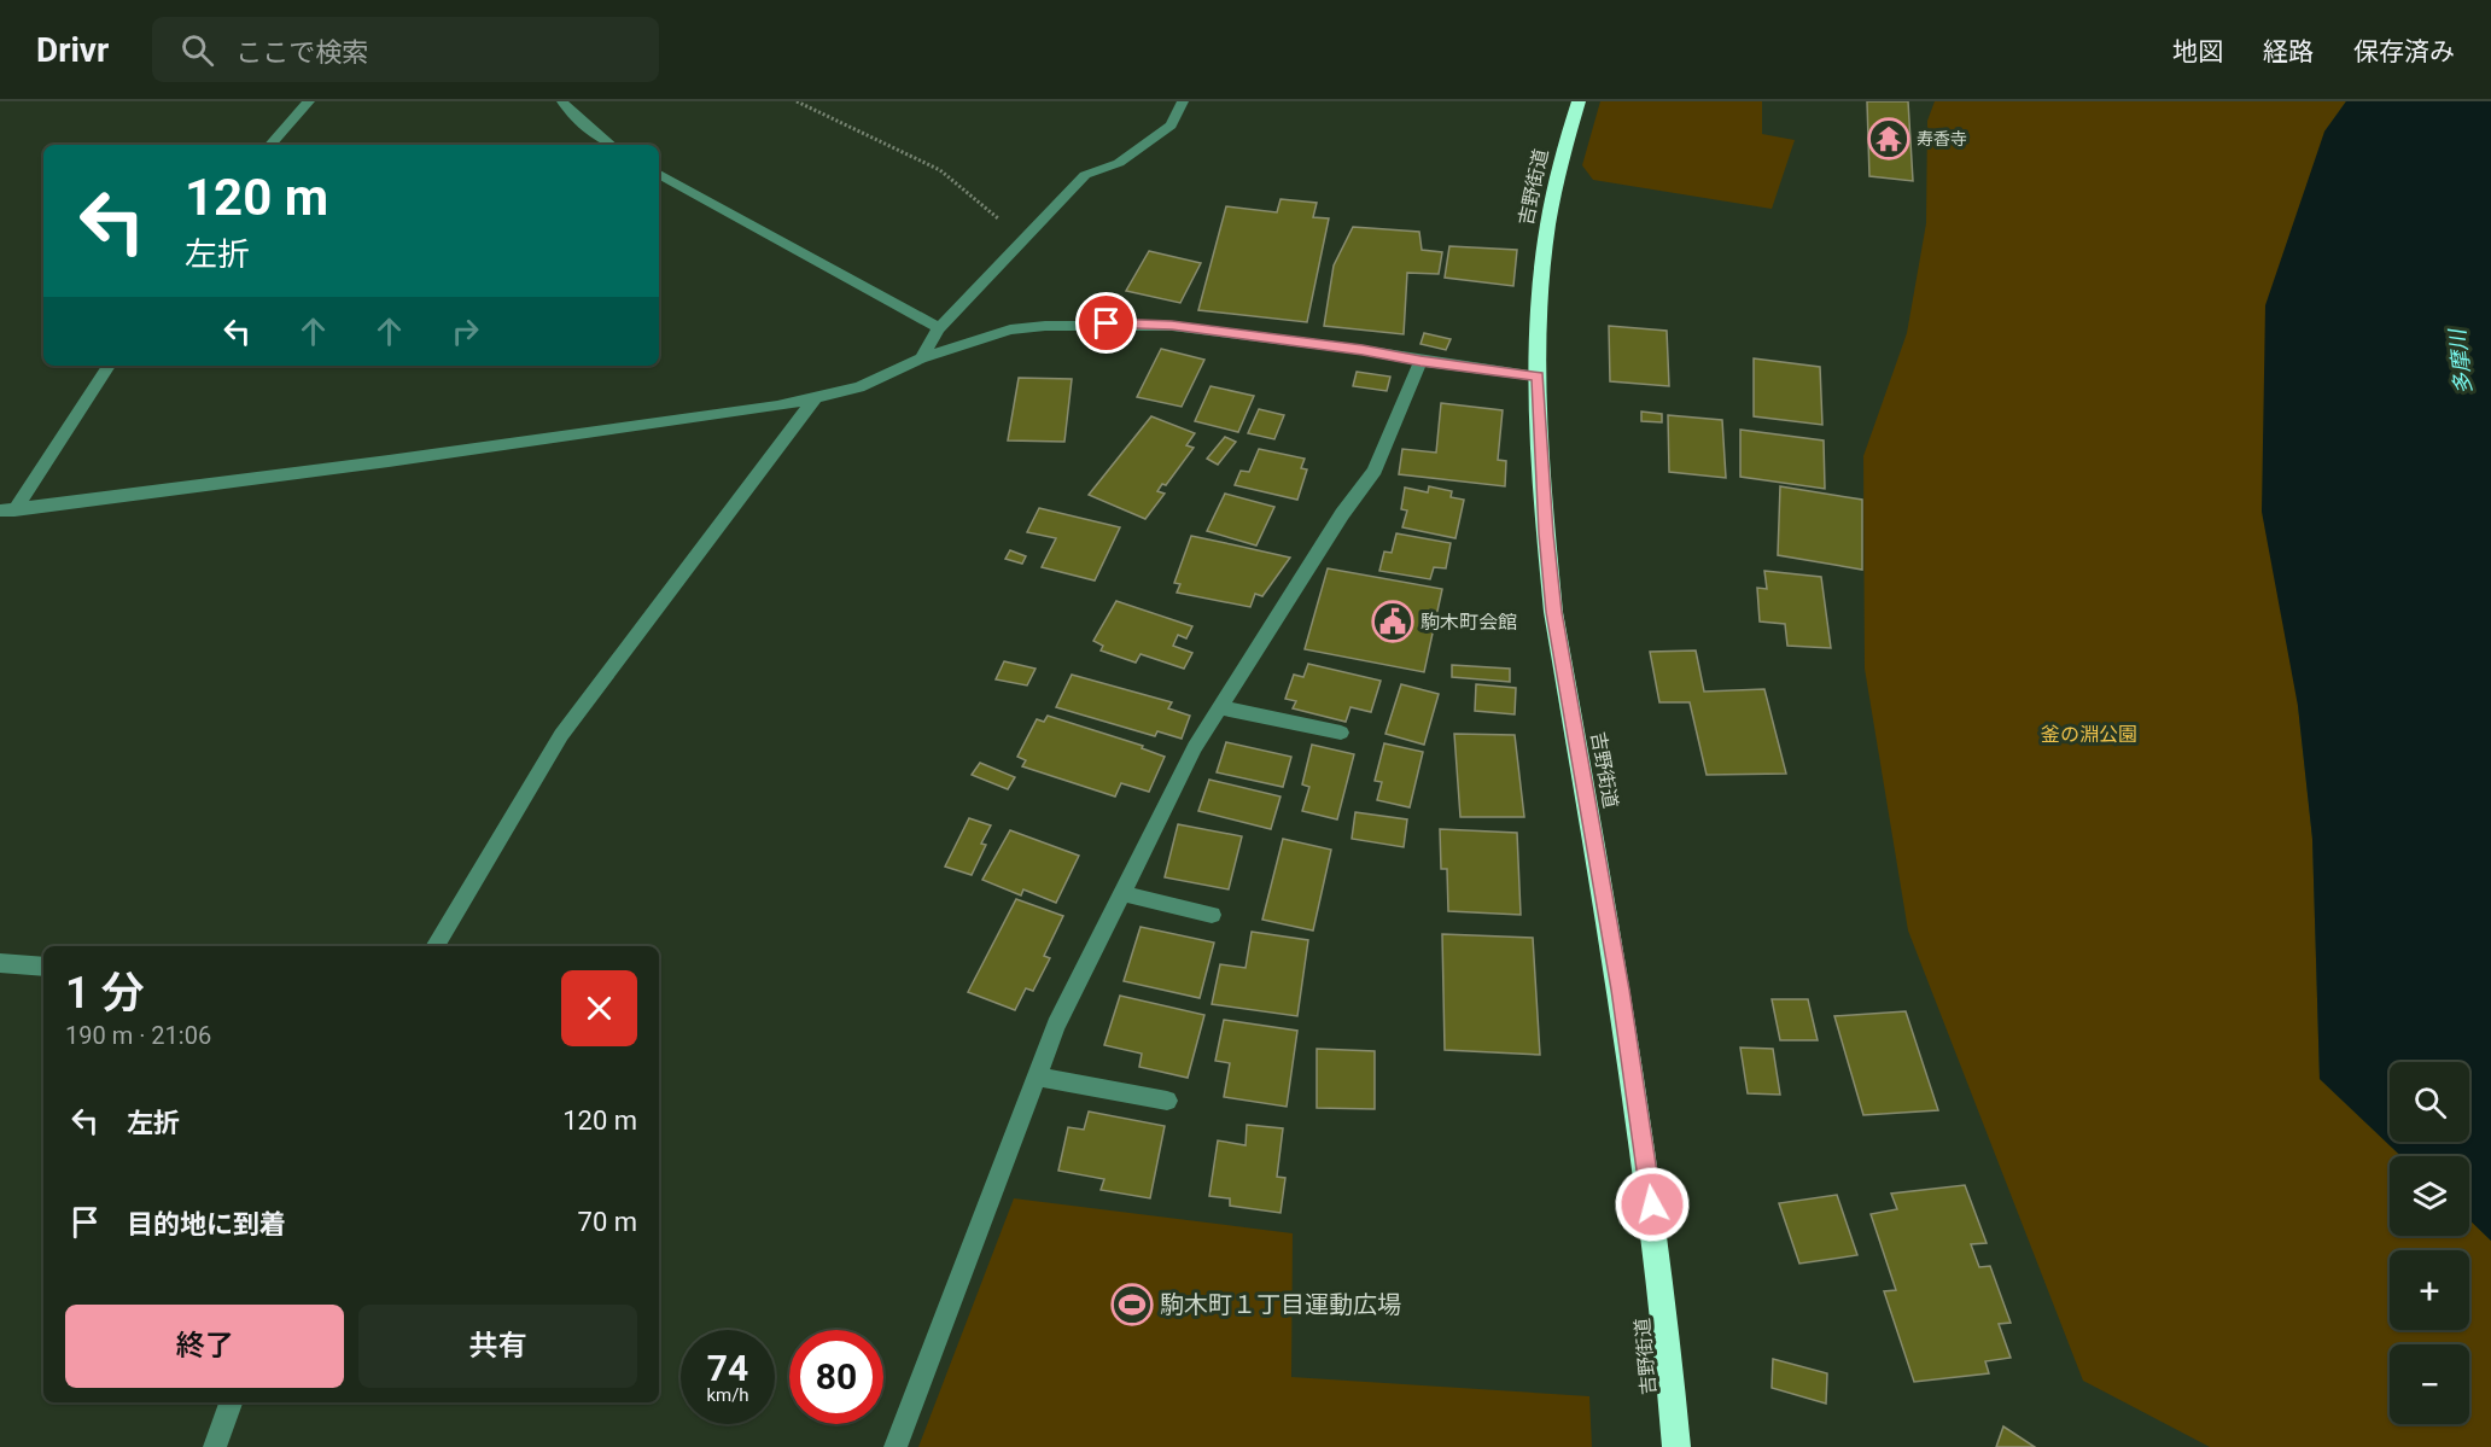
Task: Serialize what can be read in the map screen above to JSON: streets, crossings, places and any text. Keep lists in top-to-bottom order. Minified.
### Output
{"streets":{"highway":["吉野街道"]},"water":["多摩川"],"parks":["釜の淵公園"],"places":{"temple":["寿香寺"],"public building":["駒木町会館"],"sports":["駒木町１丁目運動広場"]},"page":{"header":"Drivr","search":"ここで検索","nav":["地図","経路","保存済み"],"turn":["120 m","左折"],"heading":["1 分","190 m · 21:06"],"map_buttons":["+","−"],"list":[{"name":"左折","value":"120 m"},{"name":"目的地に到着","value":"70 m"}],"buttons":["終了","共有"],"speed":"74 km/h","limit":"80"}}
